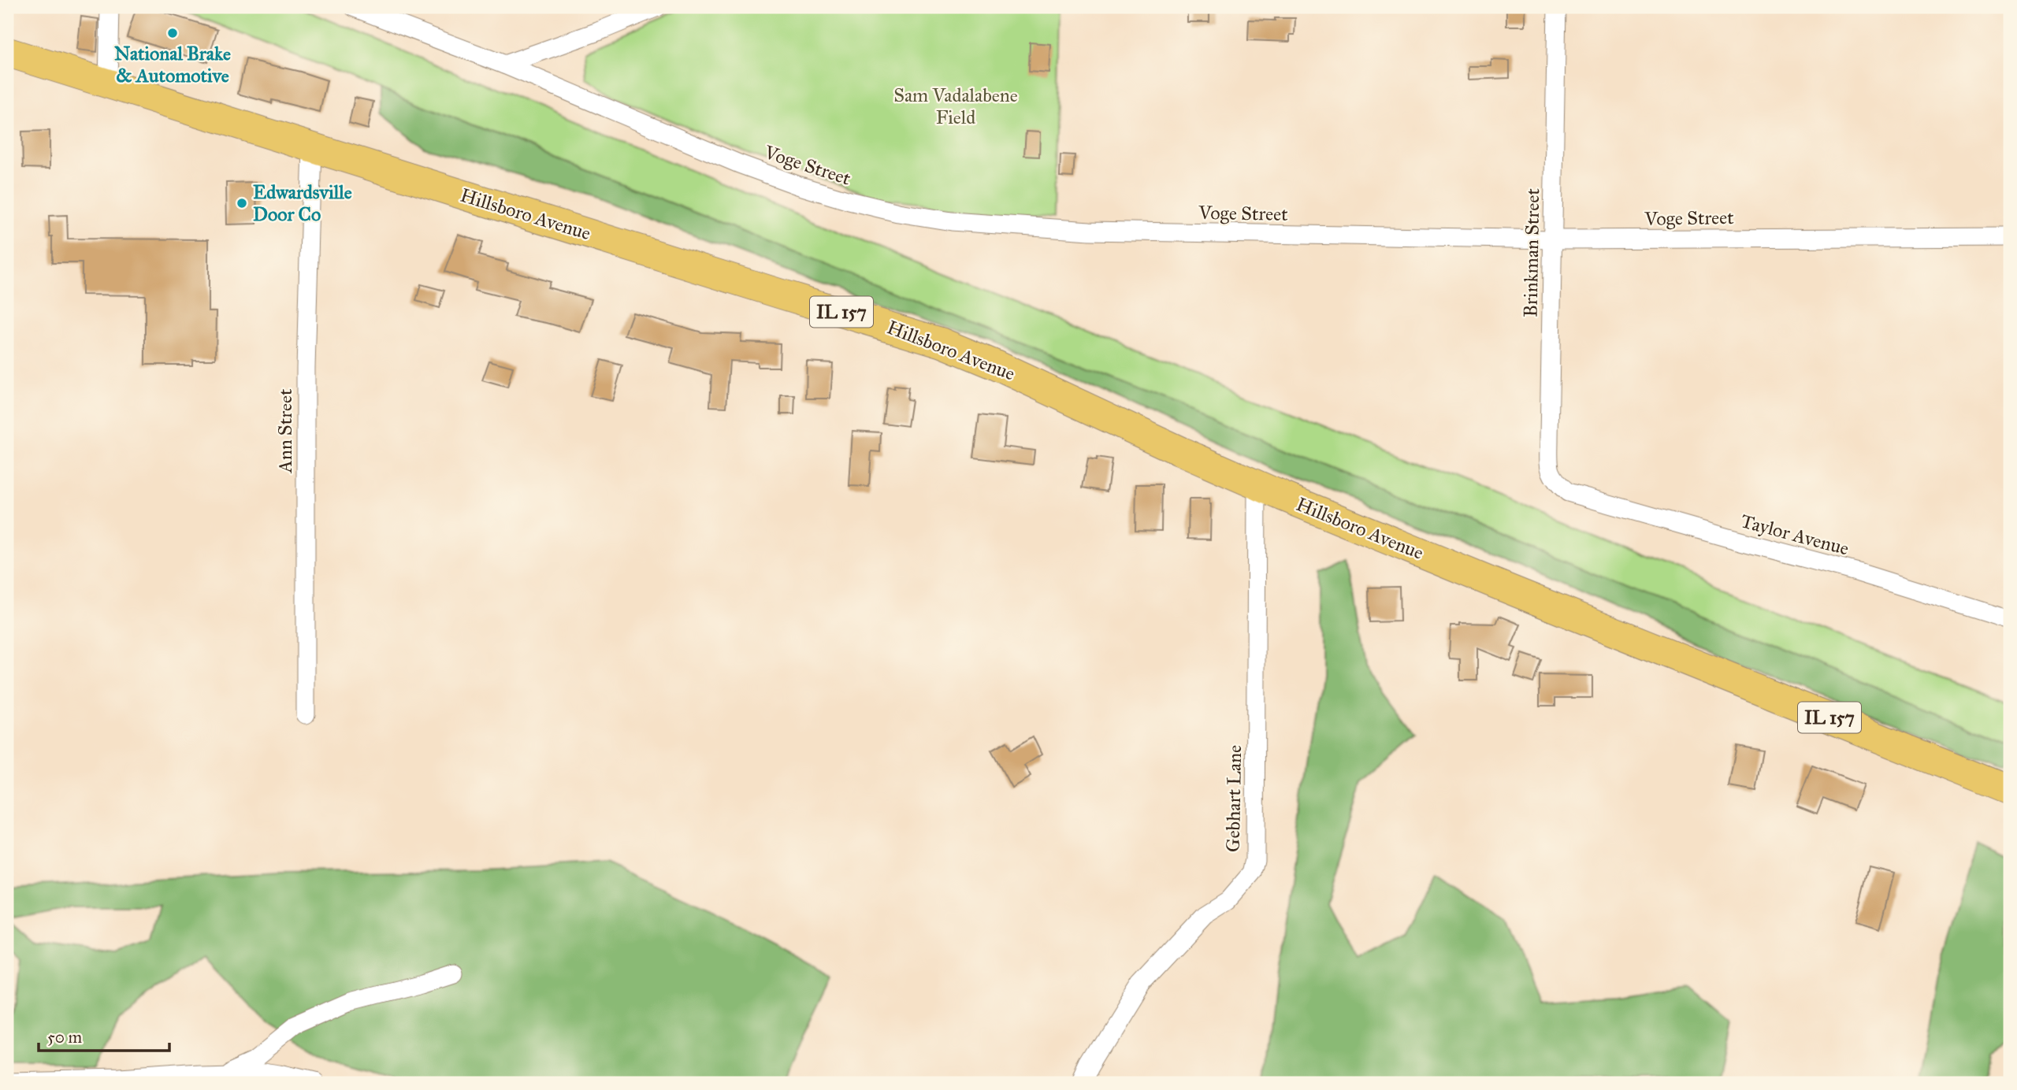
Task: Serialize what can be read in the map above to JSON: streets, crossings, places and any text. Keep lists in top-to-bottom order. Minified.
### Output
{"streets":{"main road":["Hillsboro Avenue","IL 157"],"street":["Voge Street","Brinkman Street","Ann Street","Taylor Avenue","Gebhart Lane"]},"crossings":[["Voge Street","Brinkman Street"],["Hillsboro Avenue","Ann Street"],["Hillsboro Avenue","Gebhart Lane"],["Brinkman Street","Taylor Avenue"]],"parks":["Sam Vadalabene Field"],"places":["National Brake & Automotive","Edwardsville Door Co"],"scale_bar":"50 m"}
